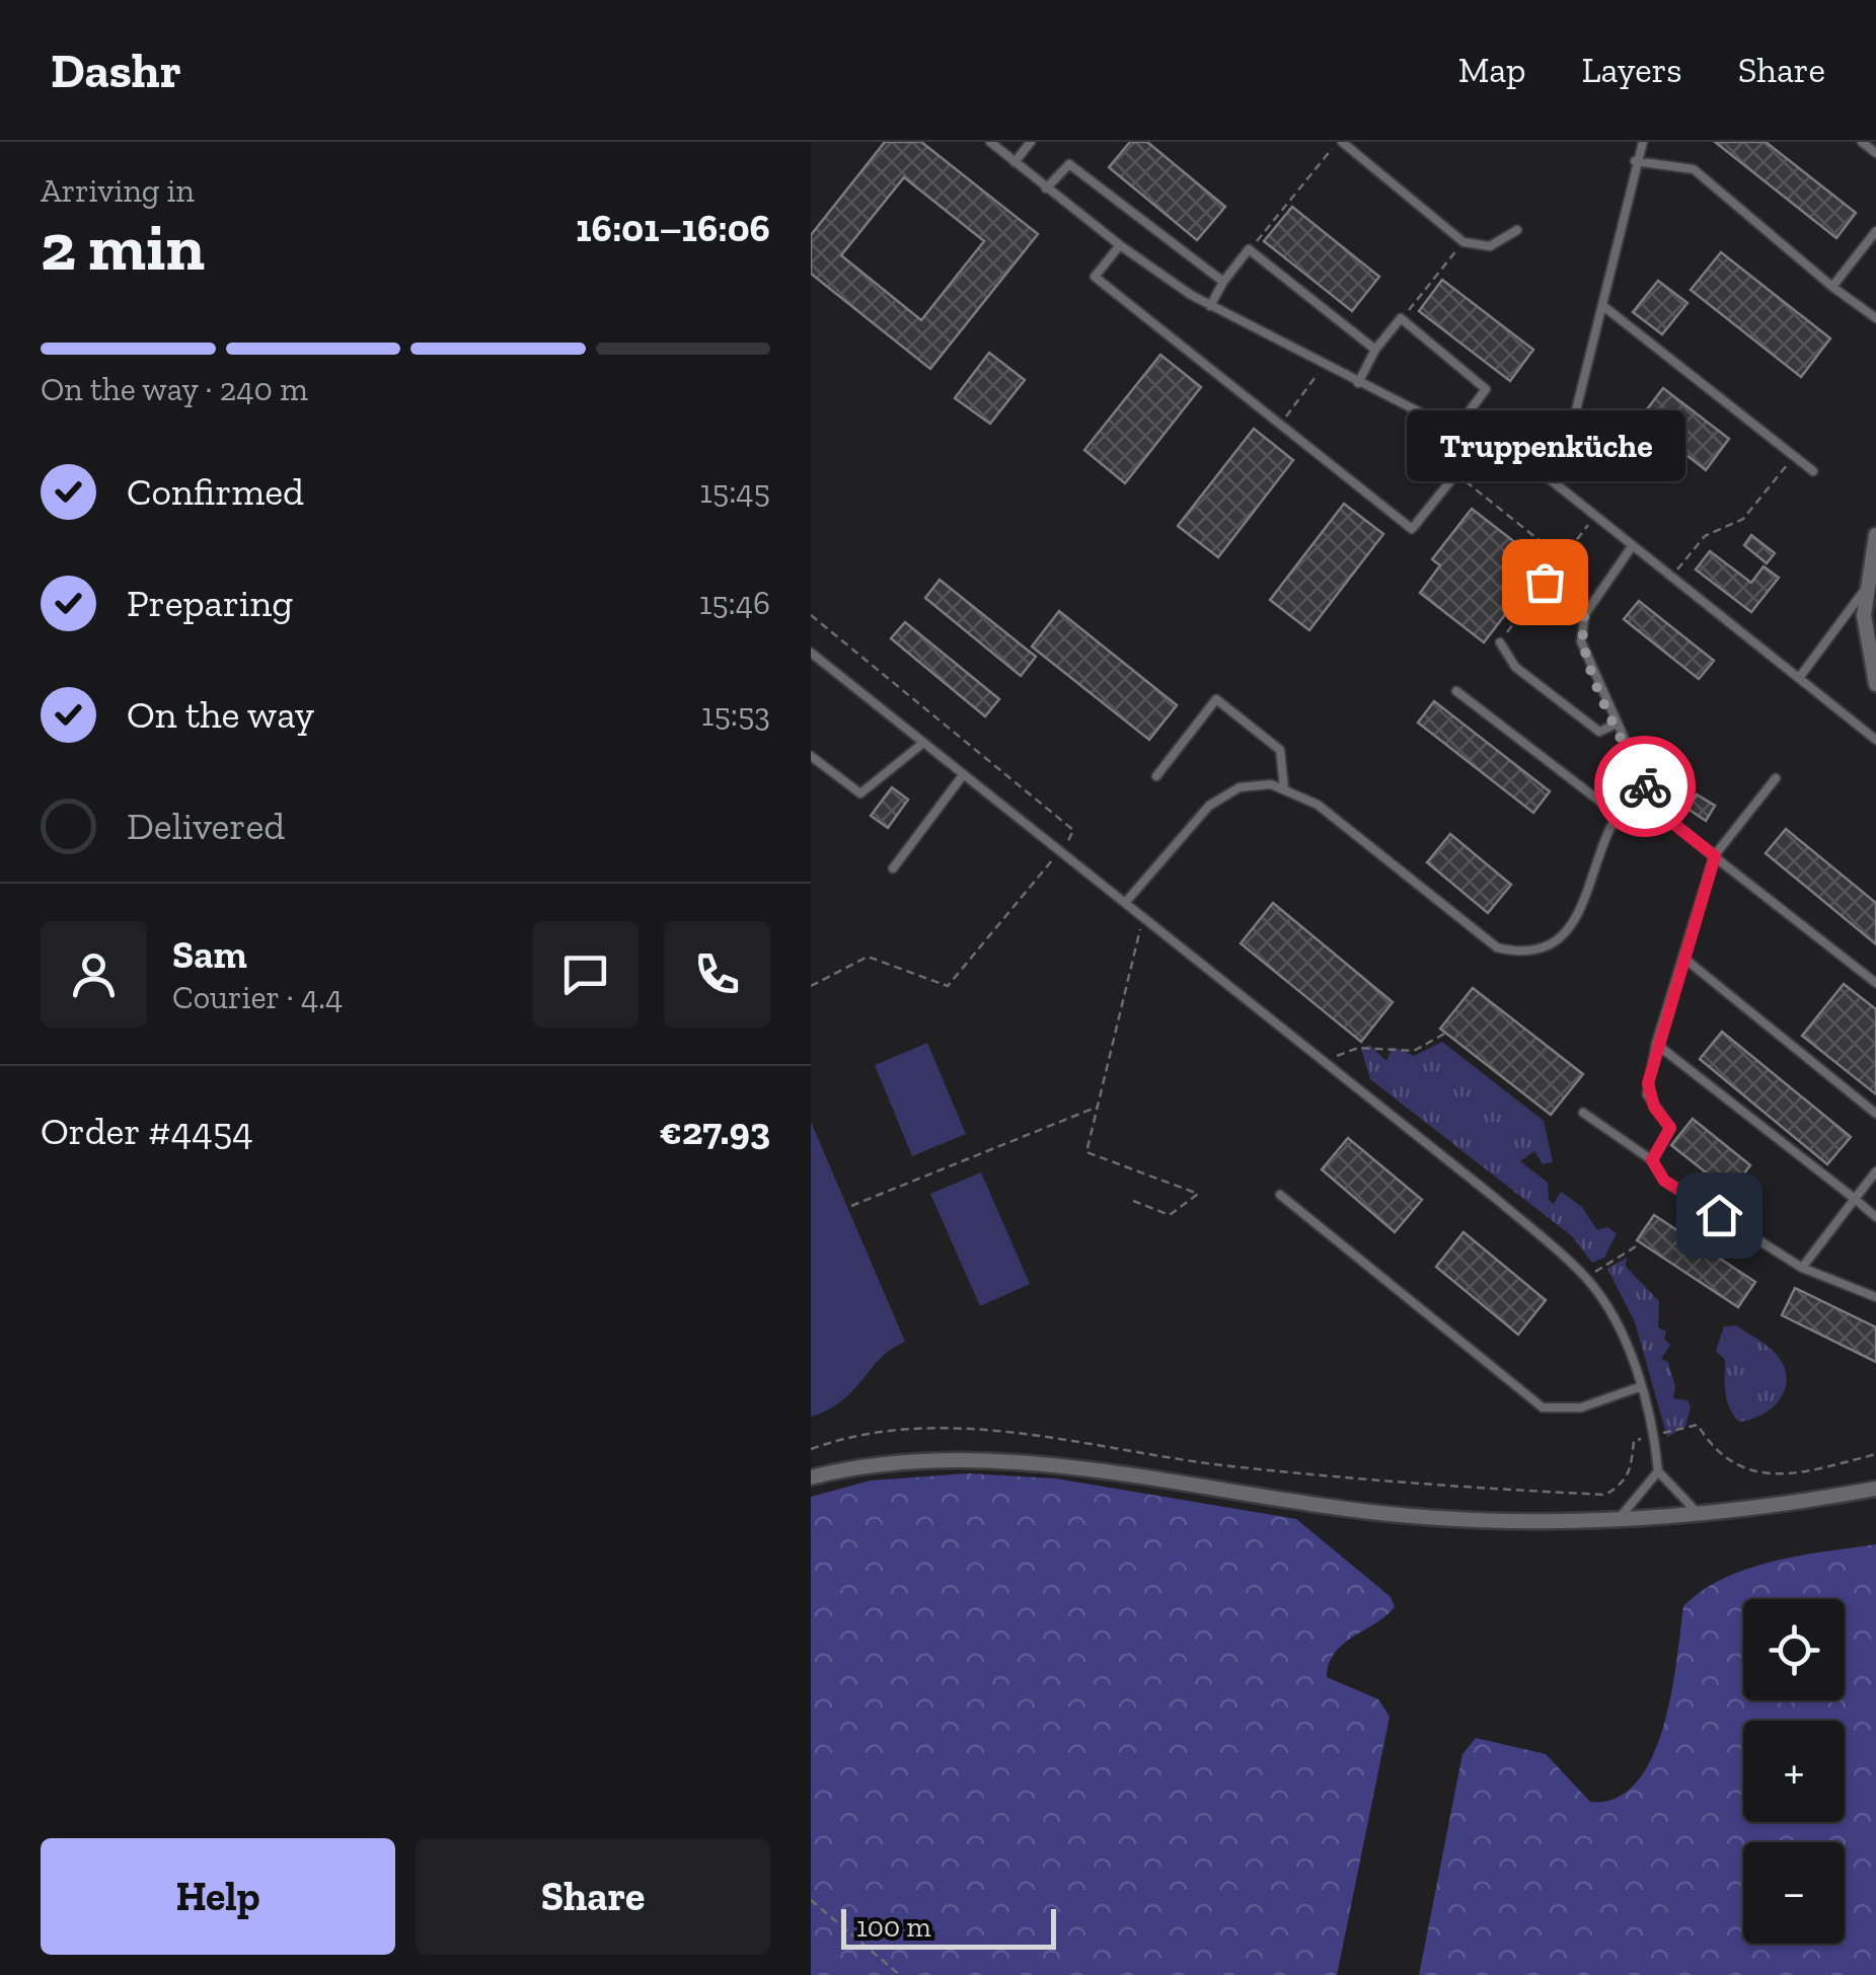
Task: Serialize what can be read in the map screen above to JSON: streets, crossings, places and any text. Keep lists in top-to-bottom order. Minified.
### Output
{"places":["Truppenküche"],"scale_bar":"100 m","page":{"header":"Dashr","nav":["Map","Layers","Share"],"heading":["2 min","Arriving in","16:01–16:06"],"panel":["Sam","Courier · 4.4","Order #4454","€27.93"],"bar":"On the way · 240 m","bubble":"Truppenküche","list":[["Confirmed","15:45"],["Preparing","15:46"],["On the way","15:53"],"Delivered"],"map_buttons":["+","−"],"buttons":["Help","Share"],"scale":"100 m"}}
